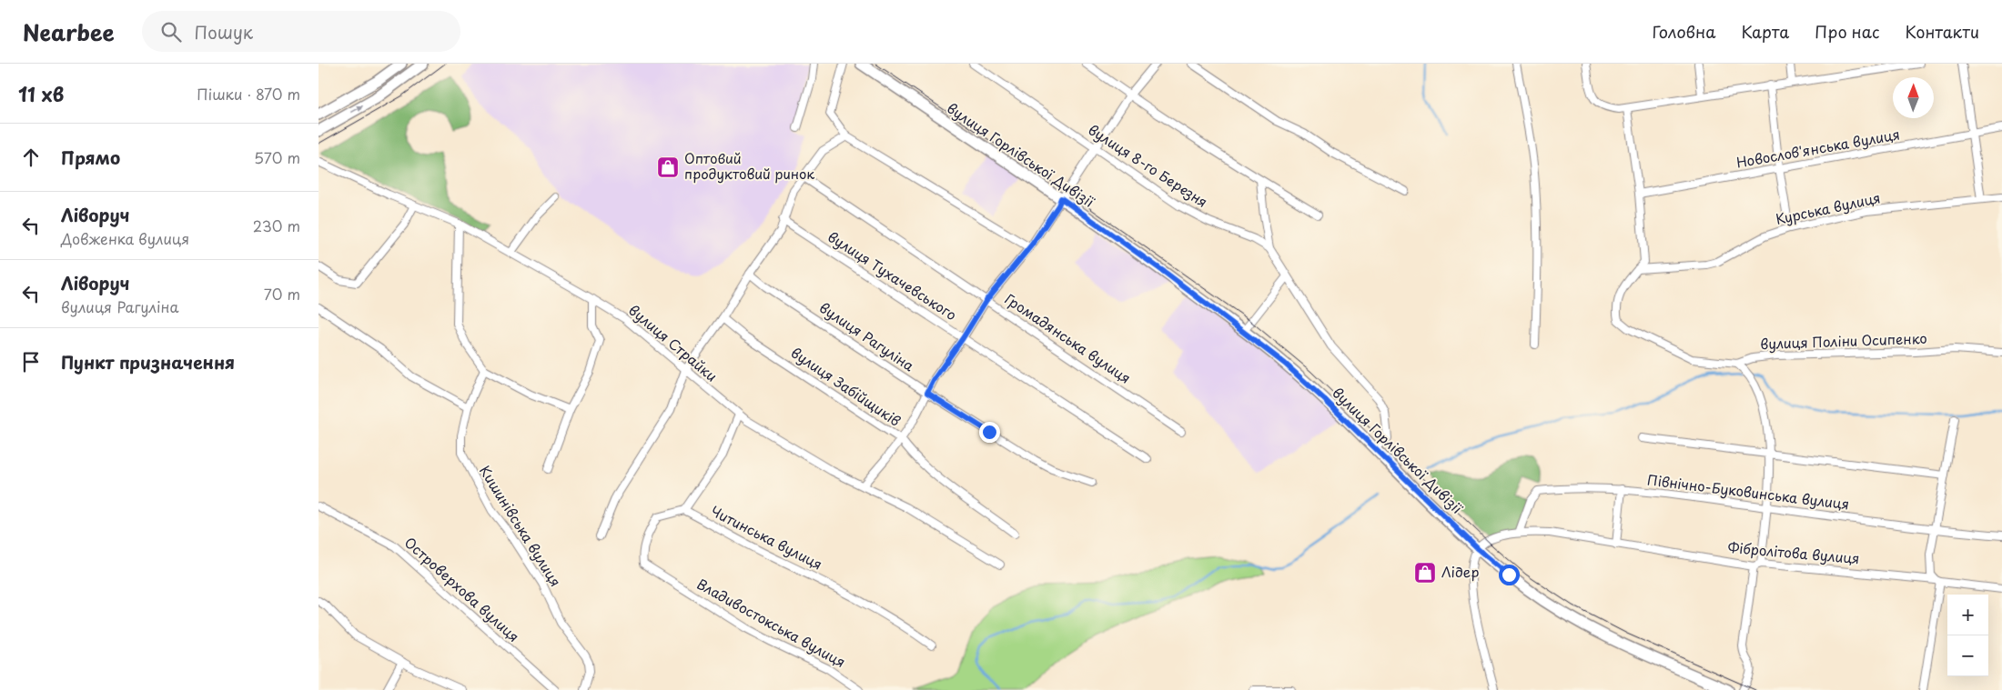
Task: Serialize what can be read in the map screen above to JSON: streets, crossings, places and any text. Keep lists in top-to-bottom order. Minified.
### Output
{"streets":{"main road":["вулиця Горлівської Дивізії"],"street":["Новослов'янська вулиця","вулиця 8-го Березня","Курська вулиця","вулиця Тухачевського","вулиця Рагуліна","Громадянська вулиця","вулиця Поліни Осипенко","вулиця Страйки","вулиця Забійщиків","Північно-Буковинська вулиця","Кишинівська вулиця","Читинська вулиця","Фібролітова вулиця","Островерхова вулиця","Владивостокська вулиця"]},"crossings":[["Новослов'янська вулиця","вулиця Поліни Осипенко"],["вулиця Горлівської Дивізії","Фібролітова вулиця"],["Курська вулиця","вулиця Поліни Осипенко"],["Північно-Буковинська вулиця","Фібролітова вулиця"],["Читинська вулиця","Владивостокська вулиця"]],"places":{"shop":["Оптовий продуктовий ринок","Лідер"]},"north":"top","page":{"header":"Nearbee","search":"Пошук","nav":["Головна","Карта","Про нас","Контакти"],"heading":["11 хв","Пішки · 870 m"],"list":[["Прямо","570 m"],["Ліворуч","Довженка вулиця","230 m"],["Ліворуч","вулиця Рагуліна","70 m"],"Пункт призначення"],"map_buttons":["+","−"]}}
